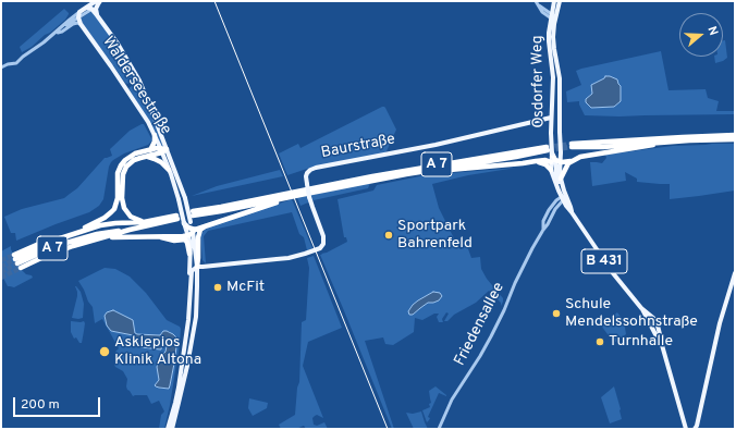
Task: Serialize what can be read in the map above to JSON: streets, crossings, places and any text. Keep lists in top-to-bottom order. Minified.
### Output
{"streets":{"highway":["A 7"],"main road":["Osdorfer Weg","Walderseestraße","Baurstraße","B 431"],"street":["Friedensallee"]},"crossings":[["Osdorfer Weg","Baurstraße"],["Osdorfer Weg","A 7"],["Osdorfer Weg","B 431"],["B 431","Friedensallee"]],"places":["Sportpark Bahrenfeld","McFit","Schule Mendelssohnstraße","Turnhalle","Asklepios Klinik Altona"],"scale_bar":"200 m","north":"right"}
